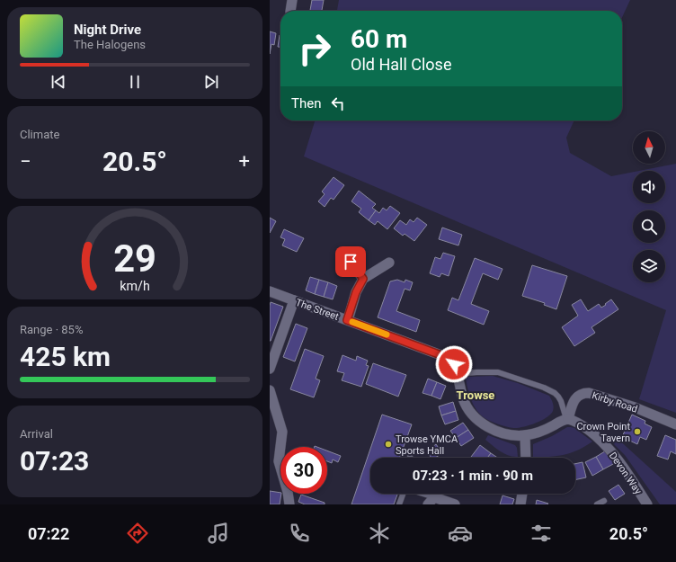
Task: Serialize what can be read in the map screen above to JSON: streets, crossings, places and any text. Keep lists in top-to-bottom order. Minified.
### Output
{"streets":{"street":["The Street","Kirby Road","Devon Way"]},"crossings":[["The Street","Kirby Road"],["The Street","Devon Way"],["Kirby Road","Devon Way"]],"districts":["Trowse"],"places":["Crown Point Tavern","Trowse YMCA Sports Hall"],"north":"top","page":{"turn":["60 m","Old Hall Close"],"song":["Night Drive","The Halogens"],"then":"Then","tile":["Climate",["Range · 85%","425 km"],["Arrival","07:23"]],"heat":["−","20.5°","+"],"limit":"30","trip":"07:23 · 1 min · 90 m","tabs":["07:22","20.5°"],"gauge":["29","km/h"]}}
